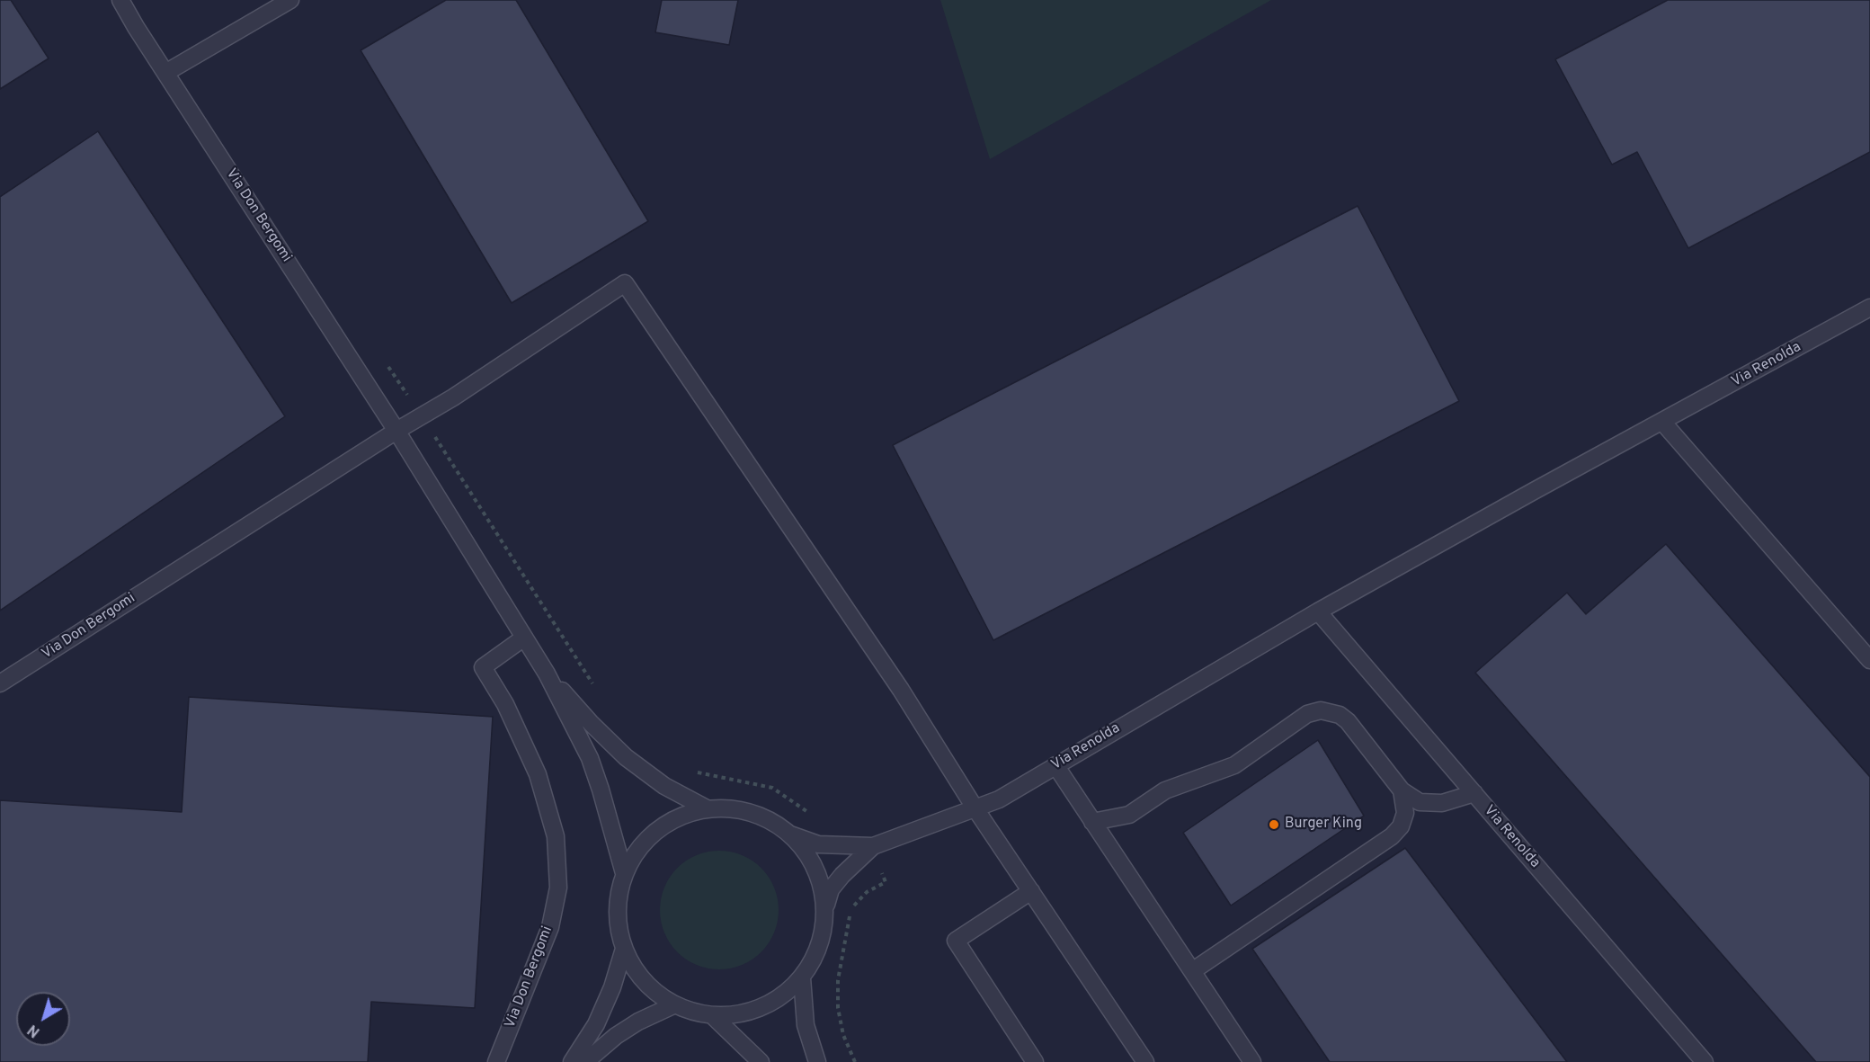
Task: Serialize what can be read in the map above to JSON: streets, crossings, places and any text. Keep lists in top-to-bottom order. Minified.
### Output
{"streets":{"street":["Via Don Bergomi","Via Renolda"]},"crossings":[["Via Don Bergomi","Via Renolda"]],"places":["Burger King"],"north":"bottom left"}
